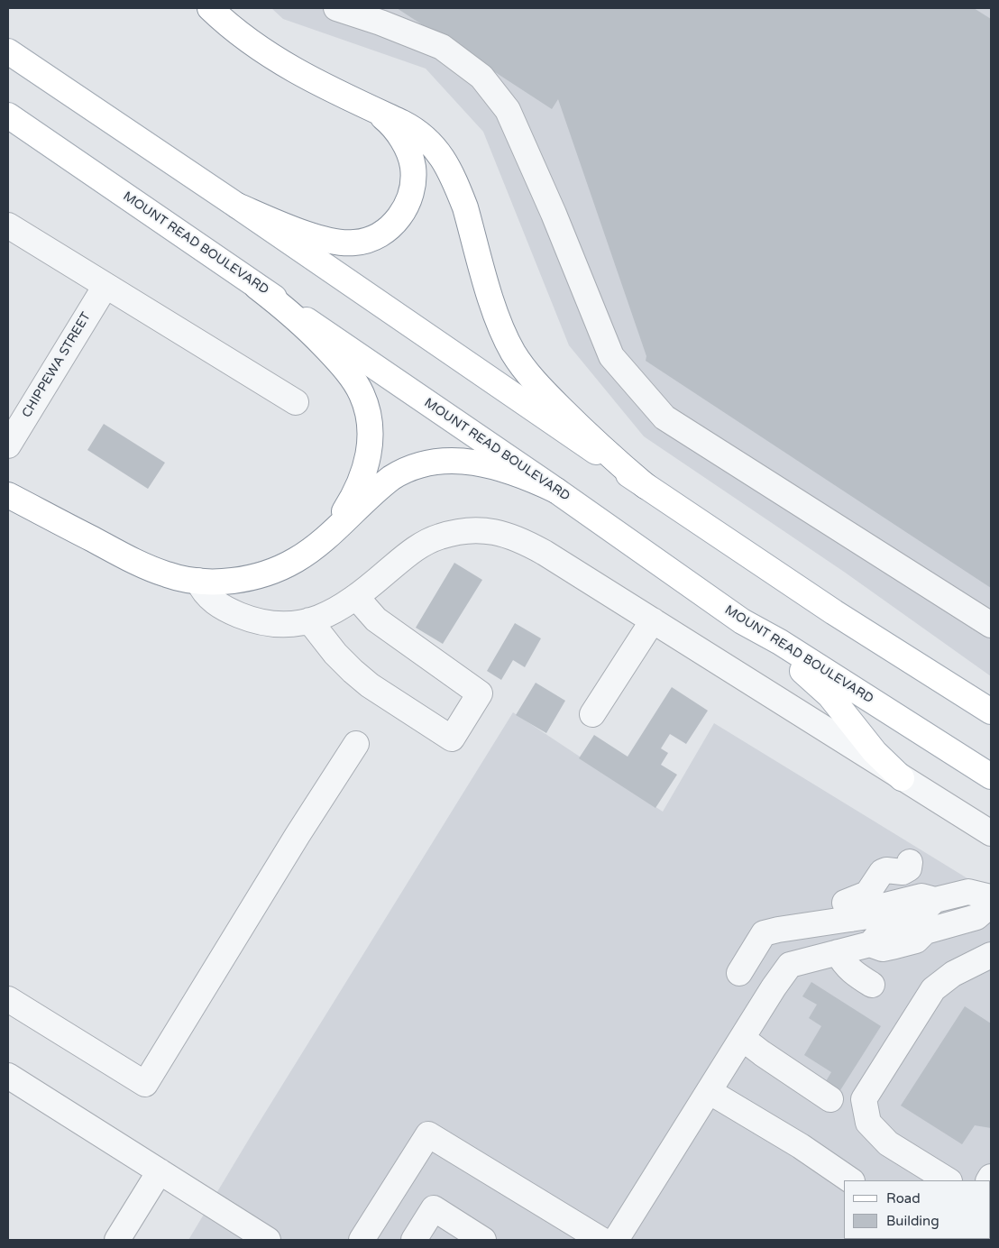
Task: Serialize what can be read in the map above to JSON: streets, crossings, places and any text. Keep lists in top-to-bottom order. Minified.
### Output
{"streets":{"main road":["MOUNT READ BOULEVARD"],"street":["CHIPPEWA STREET"]},"legend":["Road","Building"]}
